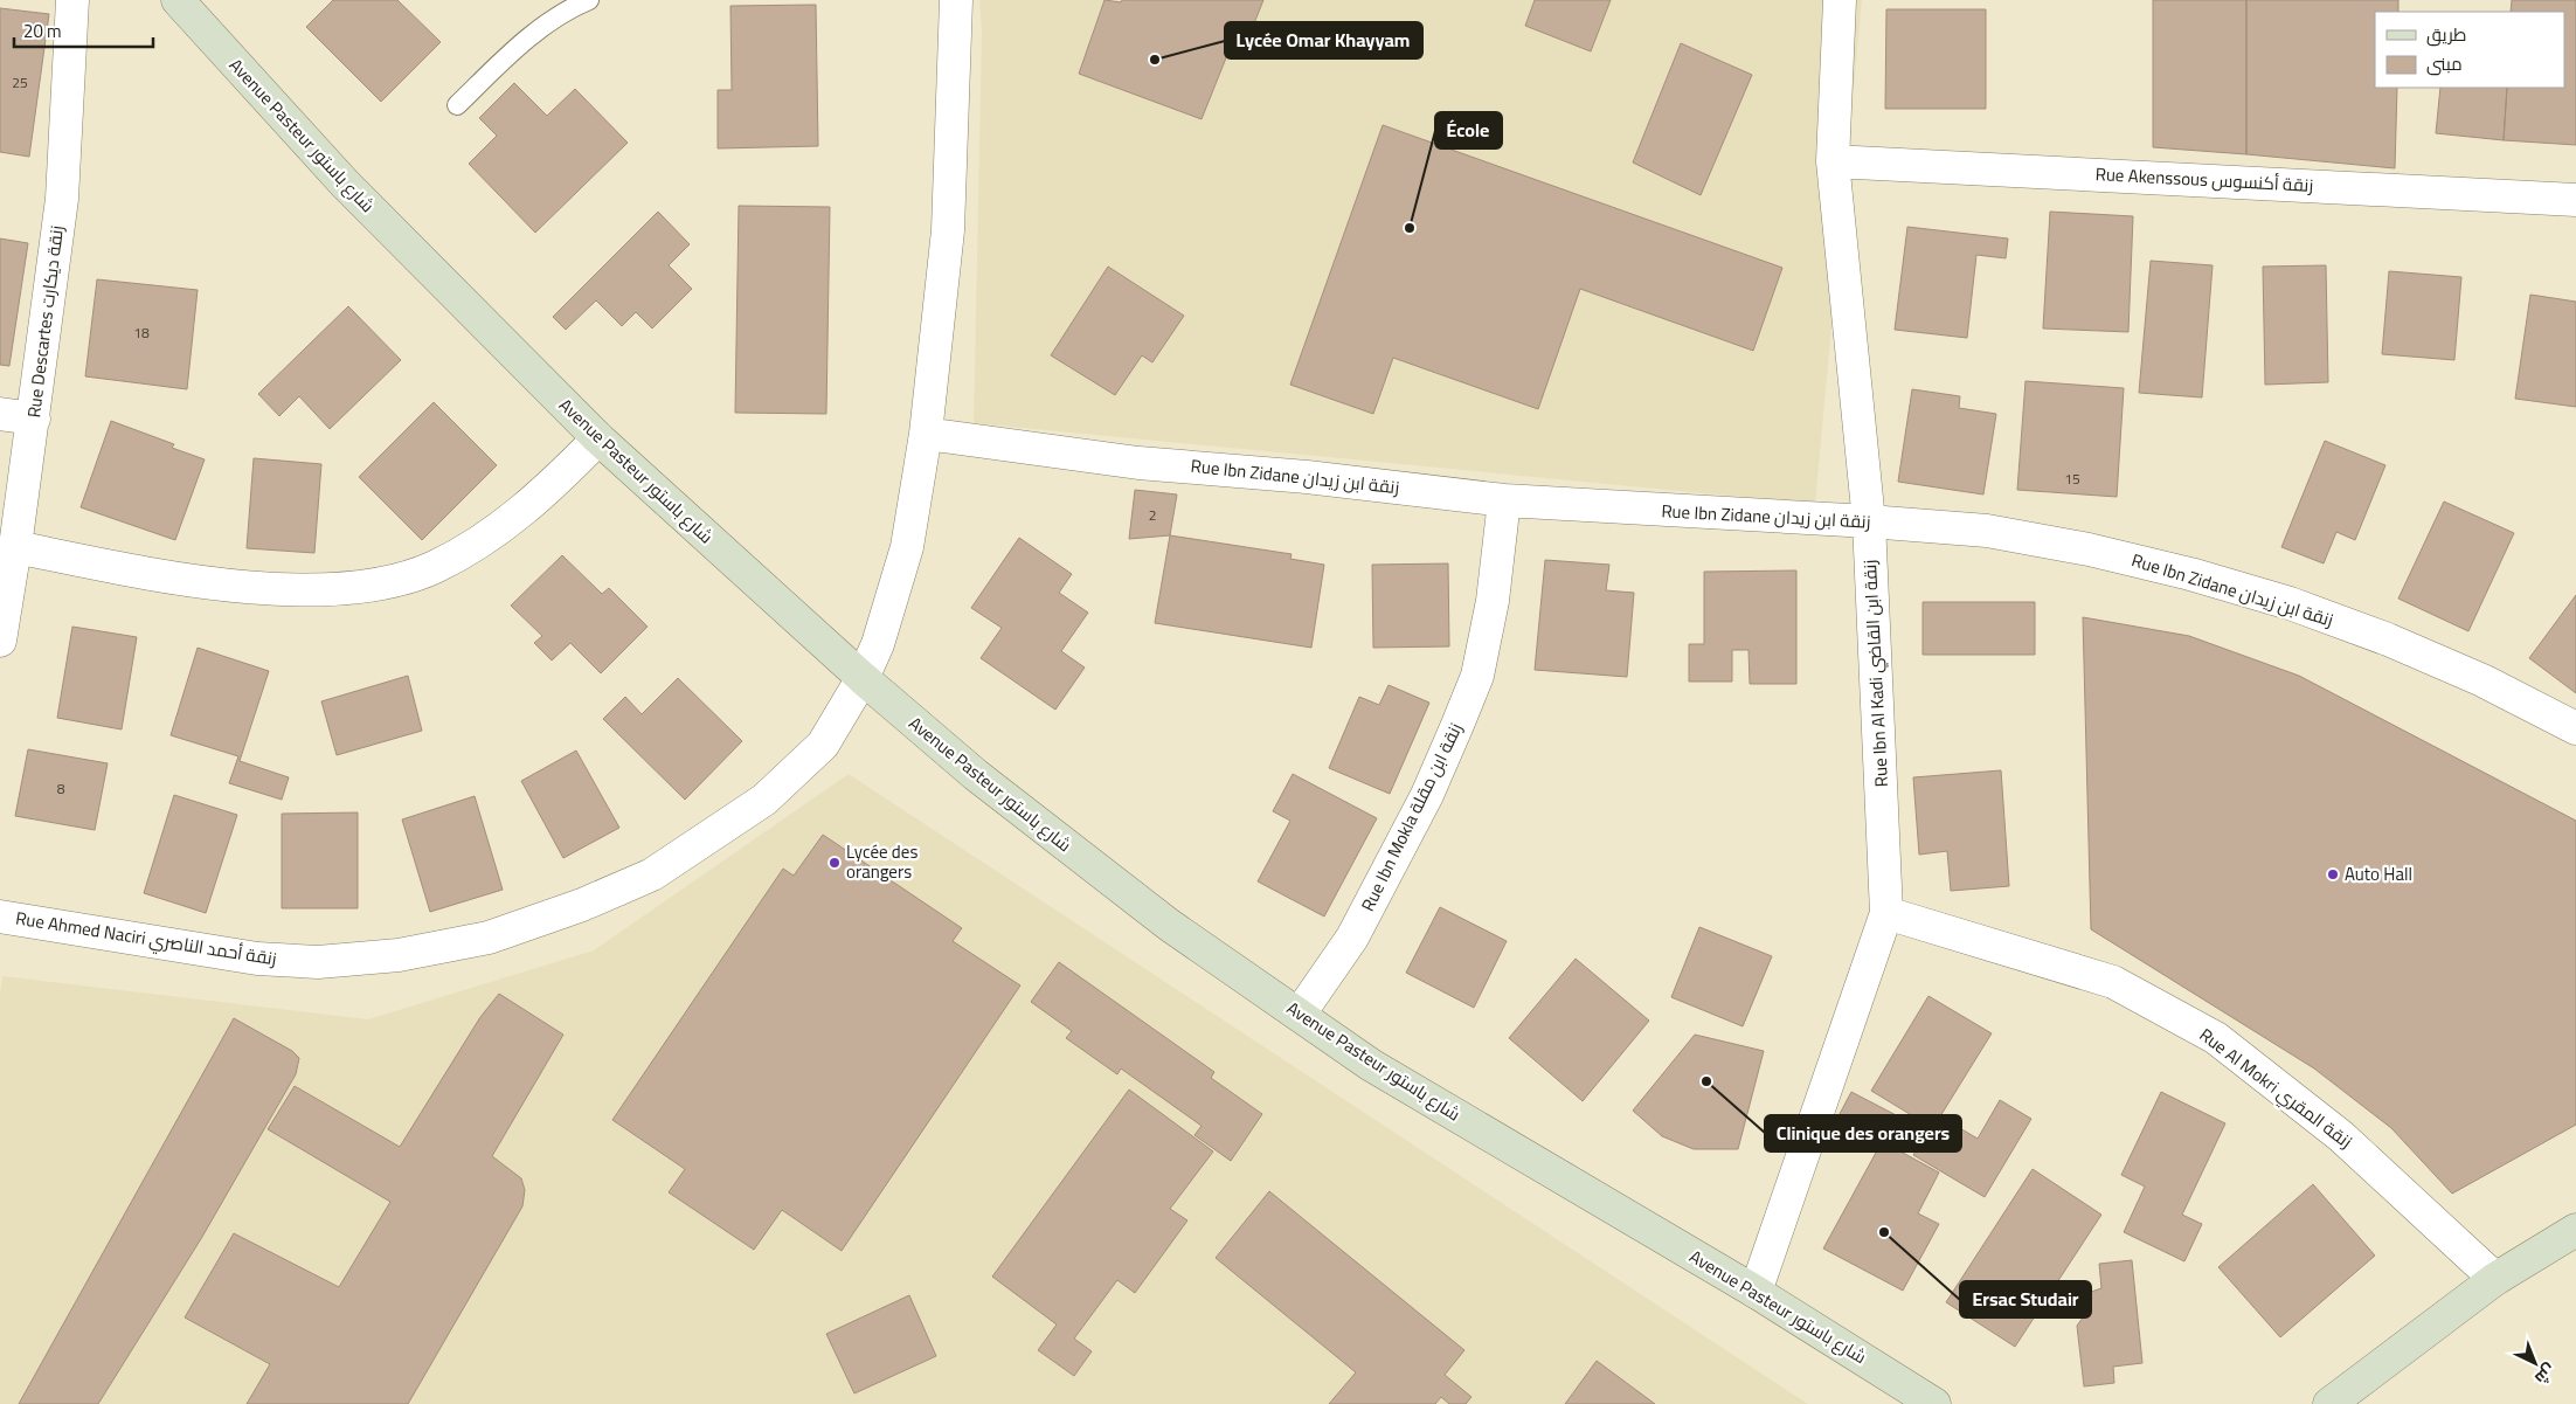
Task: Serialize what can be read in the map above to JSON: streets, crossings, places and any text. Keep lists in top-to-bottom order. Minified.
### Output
{"streets":{"street":["Avenue Pasteur شارع باستور","Rue Akenssous زنقة أكنسوس","Rue Descartes زنقة ديكارت","Rue Ibn Zidane زنقة ابن زيدان","Rue Ibn Al Kadi زنقة ابن القاضي","Rue Ibn Mokla زنقة ابن مقلة","Rue Ahmed Naciri زنقة أحمد الناصري","Rue Al Mokri زنقة المقري"]},"crossings":[["Avenue Pasteur شارع باستور","Rue Ibn Al Kadi زنقة ابن القاضي"],["Avenue Pasteur شارع باستور","Rue Ibn Mokla زنقة ابن مقلة"],["Avenue Pasteur شارع باستور","Rue Ahmed Naciri زنقة أحمد الناصري"],["Rue Akenssous زنقة أكنسوس","Rue Ibn Al Kadi زنقة ابن القاضي"],["Rue Ibn Zidane زنقة ابن زيدان","Rue Ibn Al Kadi زنقة ابن القاضي"],["Rue Ibn Zidane زنقة ابن زيدان","Rue Ibn Mokla زنقة ابن مقلة"],["Rue Ibn Zidane زنقة ابن زيدان","Rue Ahmed Naciri زنقة أحمد الناصري"],["Rue Ibn Al Kadi زنقة ابن القاضي","Rue Al Mokri زنقة المقري"]],"places":["Lycée Omar Khayyam","École","Lycée des orangers","Auto Hall","Clinique des orangers","Ersac Studair"],"house_numbers":["25","18","15","2","8"],"legend":["طريق","مبنى"],"scale_bar":"20 m","north":"bottom right"}
